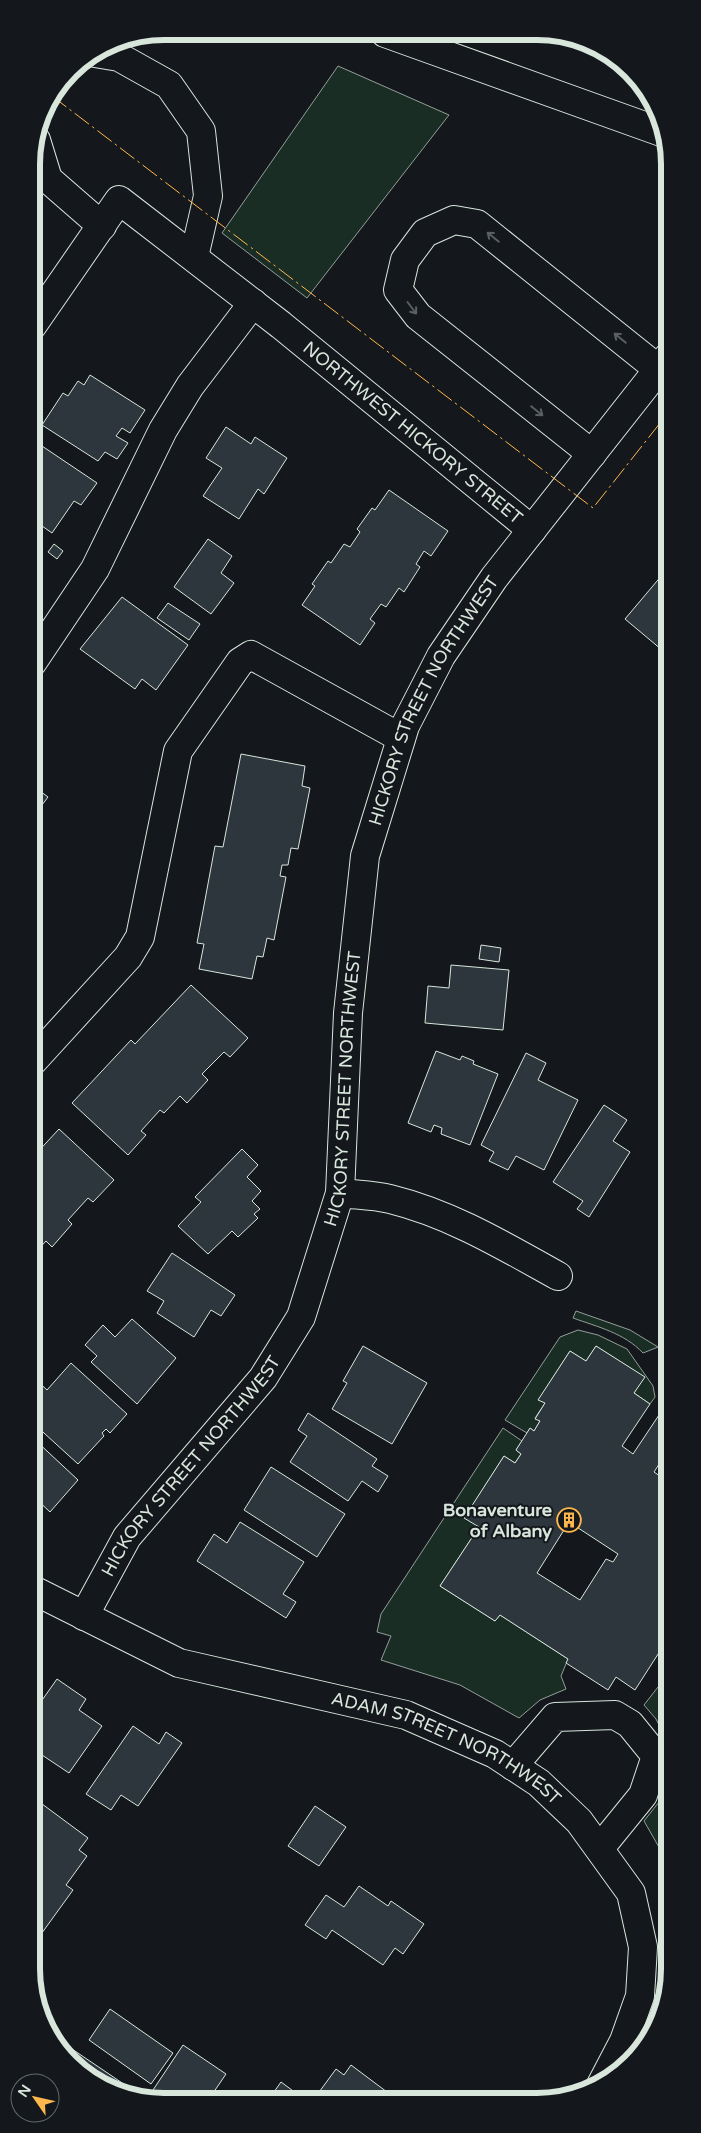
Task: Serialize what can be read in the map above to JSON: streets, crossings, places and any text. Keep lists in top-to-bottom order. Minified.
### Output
{"streets":{"street":["NORTHWEST HICKORY STREET","HICKORY STREET NORTHWEST","ADAM STREET NORTHWEST"]},"crossings":[["NORTHWEST HICKORY STREET","HICKORY STREET NORTHWEST"],["HICKORY STREET NORTHWEST","ADAM STREET NORTHWEST"]],"places":{"building":["Bonaventure of Albany"]},"north":"top left"}
